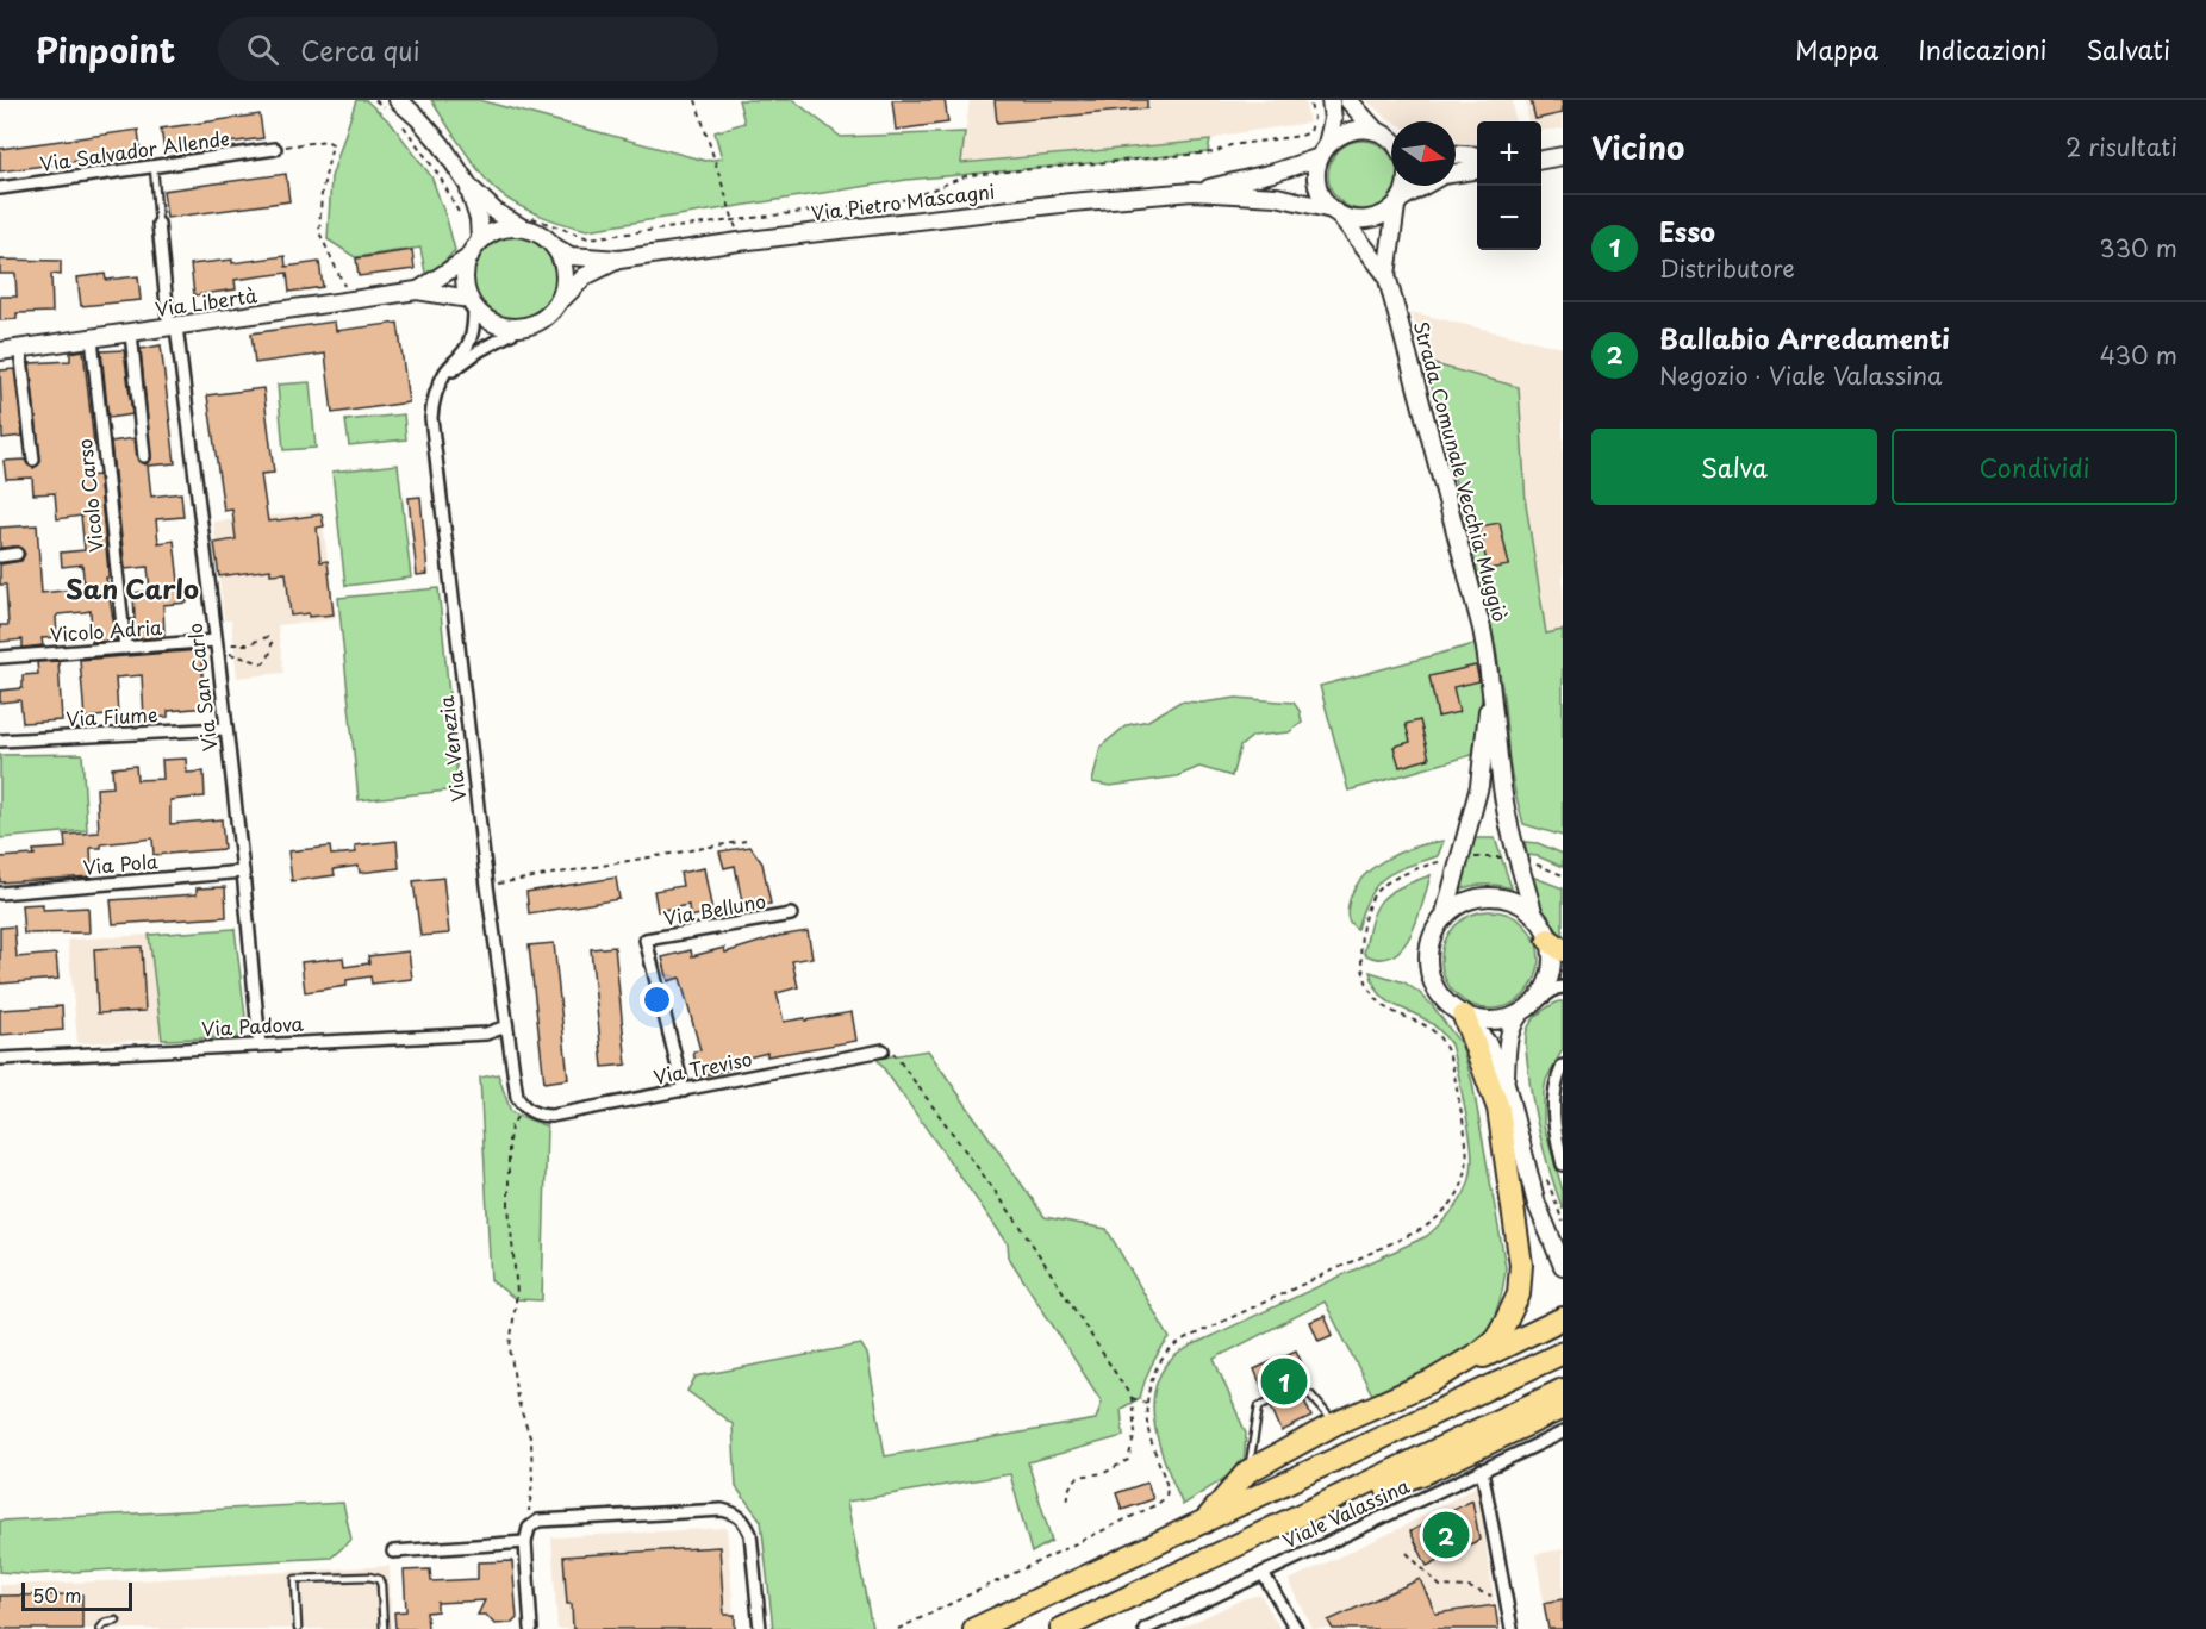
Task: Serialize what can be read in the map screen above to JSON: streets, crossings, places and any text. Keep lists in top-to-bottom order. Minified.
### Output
{"streets":{"main road":["Via Pietro Mascagni","Via Libertà","Strada Comunale Vecchia Muggiò"],"street":["Via Salvador Allende","Vicolo Carso","Vicolo Adria","Via San Carlo","Via Fiume","Via Venezia","Via Pola","Via Belluno","Via Padova","Via Treviso","Viale Valassina"]},"crossings":[["Via Pietro Mascagni","Via Libertà"],["Via Pietro Mascagni","Via Venezia"],["Via Libertà","Vicolo Carso"],["Via Libertà","Via San Carlo"],["Via Libertà","Via Venezia"],["Vicolo Carso","Vicolo Adria"],["Vicolo Adria","Via San Carlo"],["Via San Carlo","Via Fiume"],["Via San Carlo","Via Pola"],["Via San Carlo","Via Padova"],["Via Venezia","Via Padova"],["Via Venezia","Via Treviso"],["Via Belluno","Via Treviso"]],"districts":["San Carlo"],"scale_bar":"50 m","north":"right","page":{"header":"Pinpoint","search":"Cerca qui","nav":["Mappa","Indicazioni","Salvati"],"heading":["Vicino","2 risultati"],"map_buttons":["+","−"],"list":[{"mark":"1","name":"Esso","note":"Distributore","value":"330 m"},{"mark":"2","name":"Ballabio Arredamenti","note":"Negozio · Viale Valassina","value":"430 m"}],"buttons":["Salva","Condividi"],"pins":["1","2"],"scale":"50 m"}}
